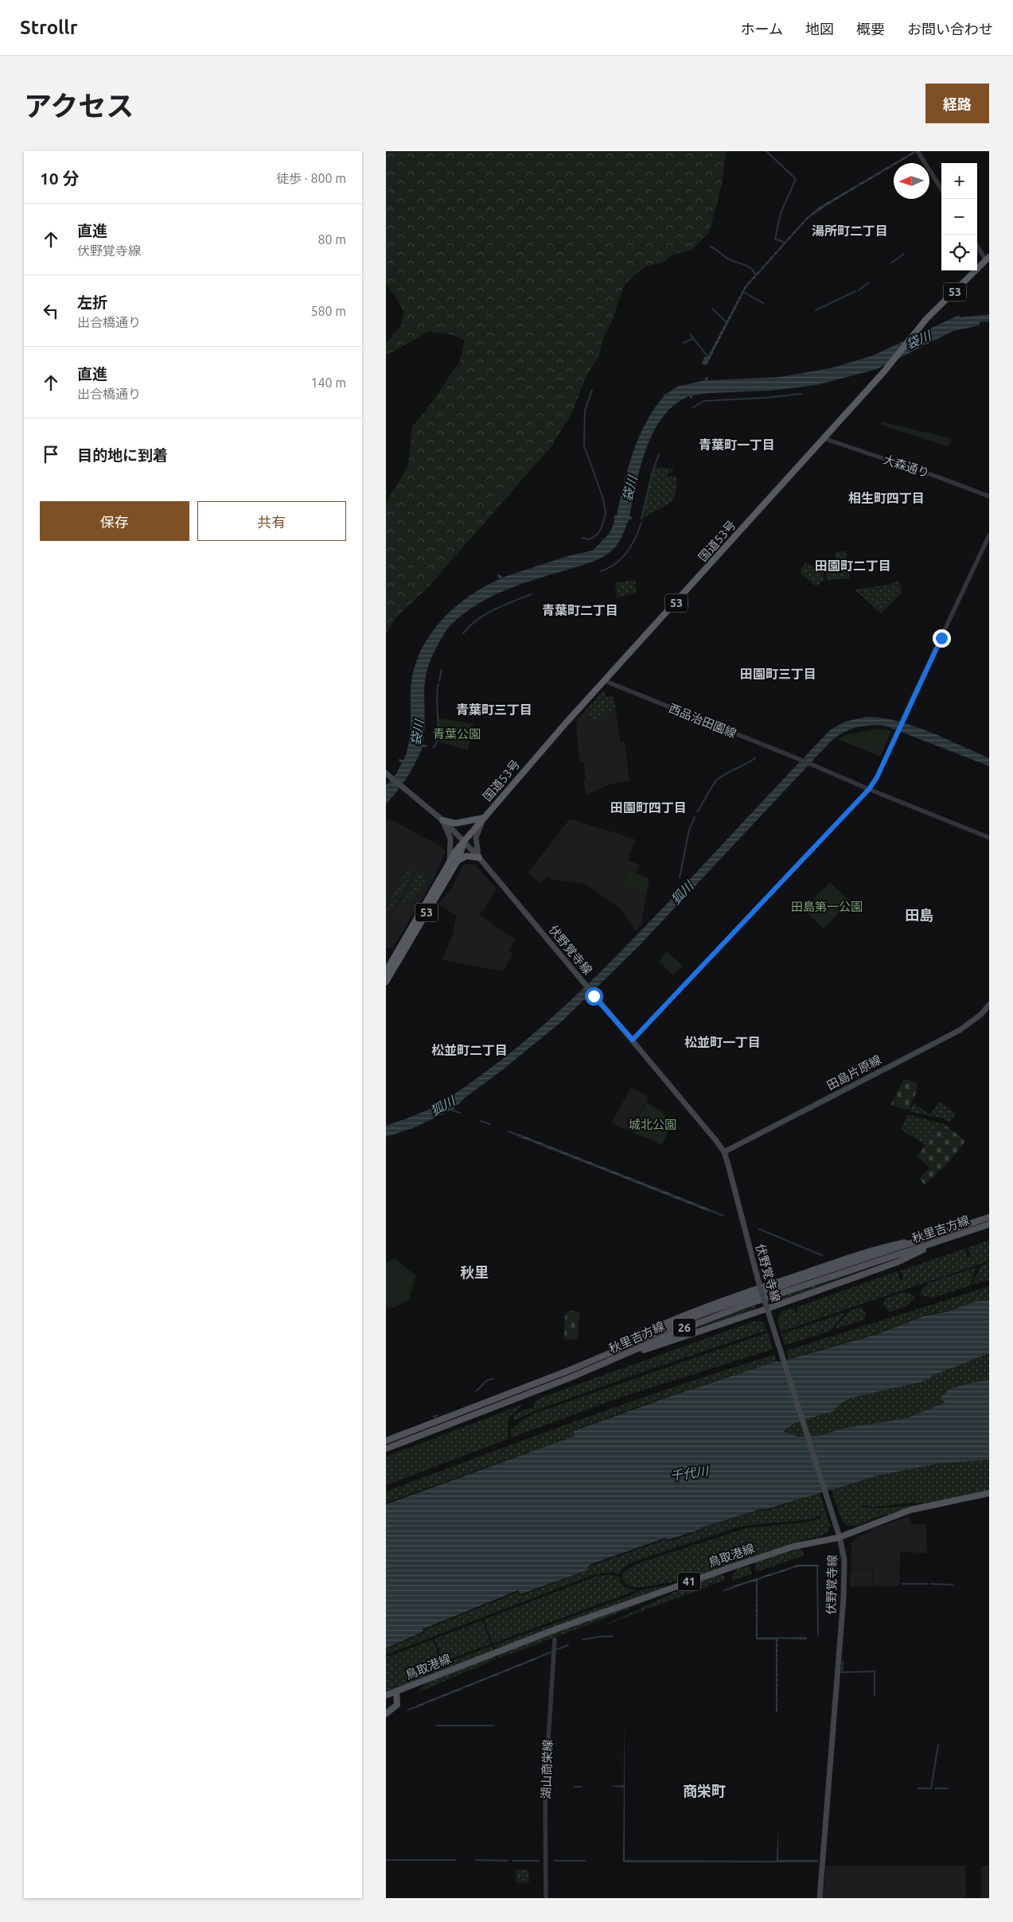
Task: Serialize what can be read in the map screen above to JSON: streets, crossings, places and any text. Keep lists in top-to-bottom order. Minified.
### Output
{"streets":{"highway":["53","国道53号"],"main road":["伏野覚寺線","田島片原線","秋里吉方線","26","鳥取港線","41"],"street":["大森通り","西品治田園線","湖山商栄線"]},"crossings":[["大森通り","国道53号"],["国道53号","西品治田園線"],["国道53号","伏野覚寺線"],["伏野覚寺線","田島片原線"],["伏野覚寺線","鳥取港線"]],"districts":["湯所町二丁目","青葉町一丁目","相生町四丁目","田園町二丁目","青葉町二丁目","田園町三丁目","青葉町三丁目","田園町四丁目","田島","松並町一丁目","松並町二丁目","秋里","商栄町"],"water":["袋川","狐川","千代川"],"parks":["青葉公園","田島第一公園","城北公園"],"north":"left","page":{"header":"Strollr","nav":["ホーム","地図","概要","お問い合わせ"],"title":"アクセス","buttons":["経路",["保存","共有"]],"heading":["10 分","徒歩 · 800 m"],"map_buttons":["+","−"],"list":[["直進","伏野覚寺線","80 m"],["左折","出合橋通り","580 m"],["直進","出合橋通り","140 m"],"目的地に到着"]}}
